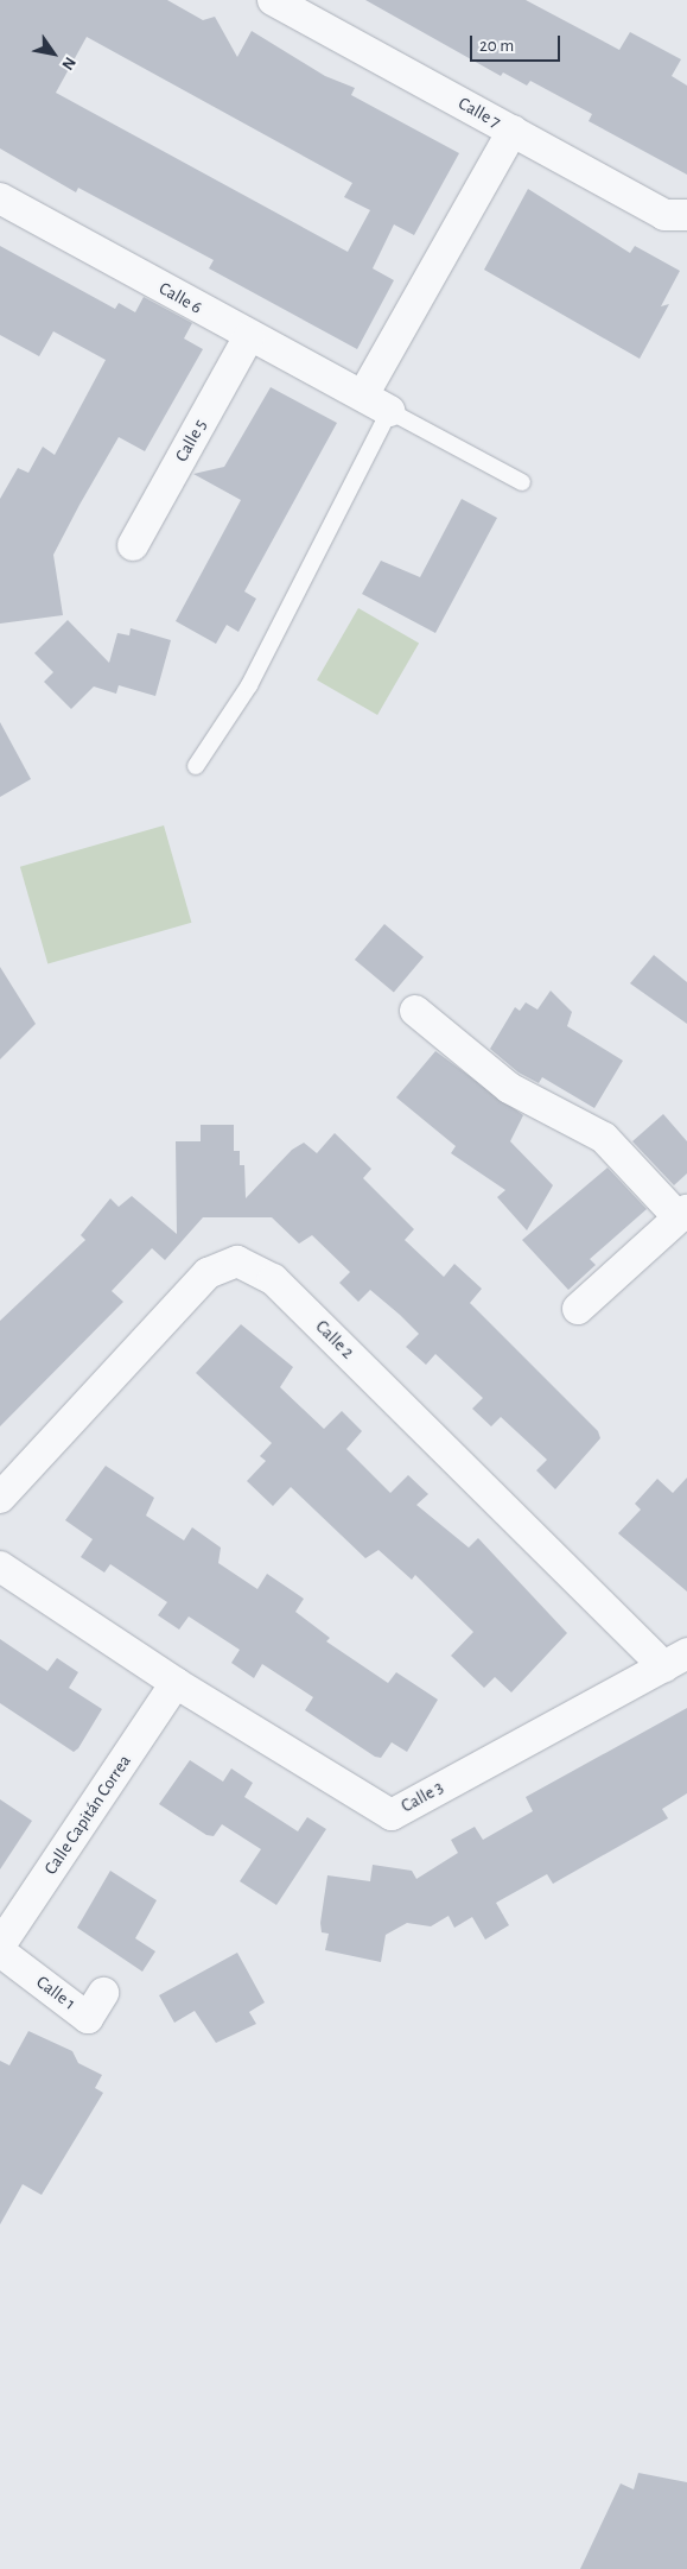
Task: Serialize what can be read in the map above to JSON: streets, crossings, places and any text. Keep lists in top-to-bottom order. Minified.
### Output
{"streets":{"street":["Calle 7","Calle 6","Calle 5","Calle 2","Calle 3","Calle Capitán Correa","Calle 1"]},"crossings":[["Calle 6","Calle 5"],["Calle 2","Calle 3"],["Calle 3","Calle Capitán Correa"]],"scale_bar":"20 m","north":"bottom right"}
